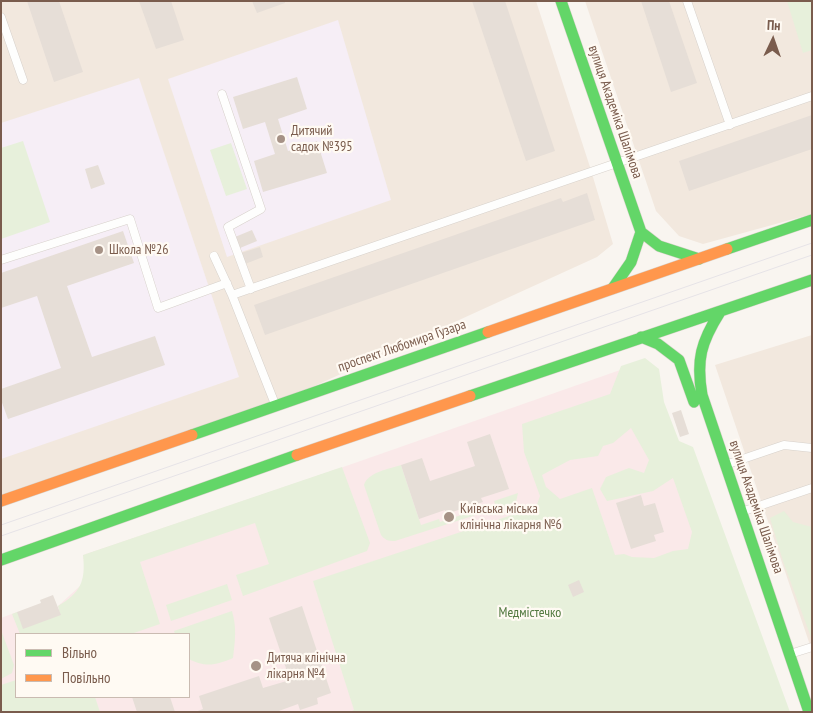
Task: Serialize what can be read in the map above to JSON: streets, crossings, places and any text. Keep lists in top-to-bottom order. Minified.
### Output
{"streets":{"main road":["вулиця Академіка Шалімова","проспект Любомира Гузара"]},"parks":["Медмістечко"],"places":["Дитячий садок №395","Школа №26","Київська міська клінічна лікарня №6","Дитяча клінічна лікарня №4"],"legend":["Вільно","Повільно"],"north":"top"}
